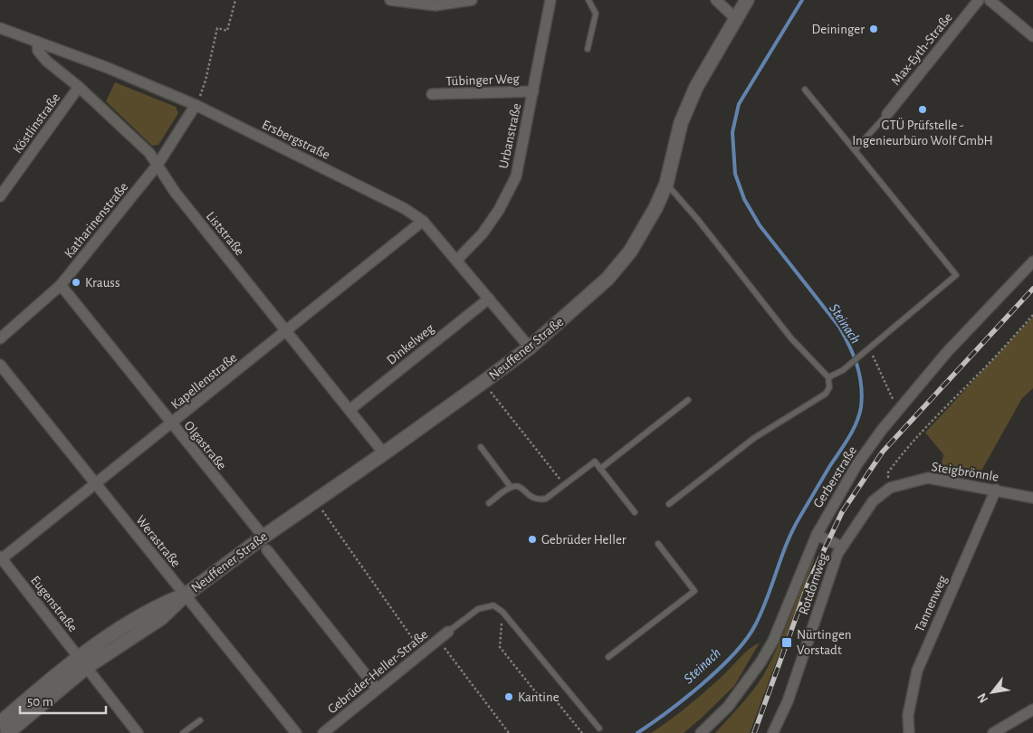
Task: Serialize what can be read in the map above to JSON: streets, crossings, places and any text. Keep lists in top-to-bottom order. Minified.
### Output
{"streets":{"main road":["Neuffener Straße"],"street":["Max-Eyth-Straße","Tübinger Weg","Köstlinstraße","Urbanstraße","Ersbergstraße","Katharinenstraße","Liststraße","Dinkelweg","Kapellenstraße","Olgastraße","Steigbrönnle","Gerberstraße","Werastraße","Rotdornweg","Eugenstraße","Tannenweg","Gebrüder-Heller-Straße"]},"crossings":[["Tübinger Weg","Urbanstraße"],["Köstlinstraße","Liststraße"],["Urbanstraße","Ersbergstraße"],["Ersbergstraße","Katharinenstraße"],["Ersbergstraße","Liststraße"],["Ersbergstraße","Dinkelweg"],["Ersbergstraße","Neuffener Straße"],["Ersbergstraße","Kapellenstraße"],["Katharinenstraße","Liststraße"],["Katharinenstraße","Olgastraße"],["Liststraße","Dinkelweg"],["Liststraße","Neuffener Straße"],["Liststraße","Kapellenstraße"],["Neuffener Straße","Olgastraße"],["Neuffener Straße","Werastraße"],["Neuffener Straße","Eugenstraße"],["Kapellenstraße","Olgastraße"],["Kapellenstraße","Werastraße"],["Kapellenstraße","Eugenstraße"],["Steigbrönnle","Rotdornweg"],["Steigbrönnle","Tannenweg"]],"water":["Steinach"],"places":{"other":["Deininger","GTÜ Prüfstelle - Ingenieurbüro Wolf GmbH","Krauss","Gebrüder Heller","Kantine"],"transit":["Nürtingen Vorstadt"]},"scale_bar":"50 m","north":"bottom left"}
